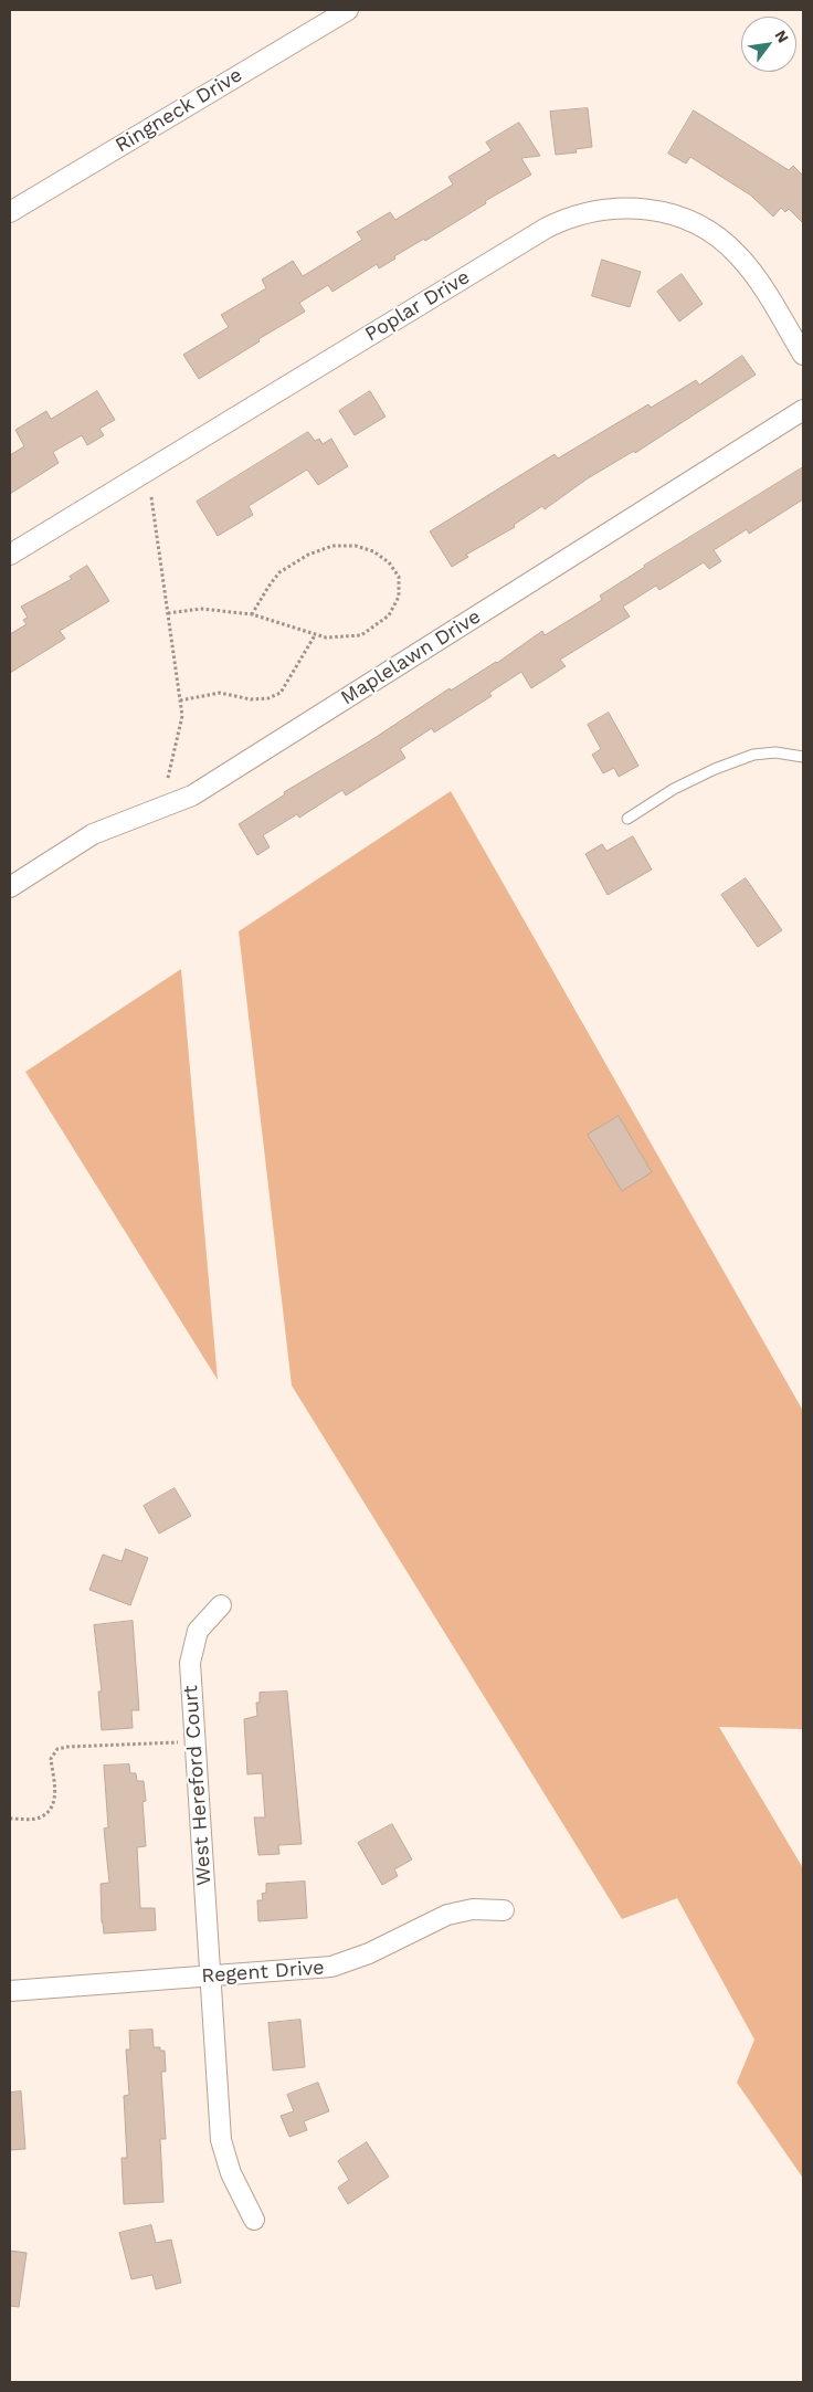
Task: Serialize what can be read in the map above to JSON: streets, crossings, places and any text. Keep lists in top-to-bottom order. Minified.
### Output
{"streets":{"street":["Ringneck Drive","Poplar Drive","Maplelawn Drive","West Hereford Court","Regent Drive"]},"crossings":[["West Hereford Court","Regent Drive"]],"north":"top right"}
